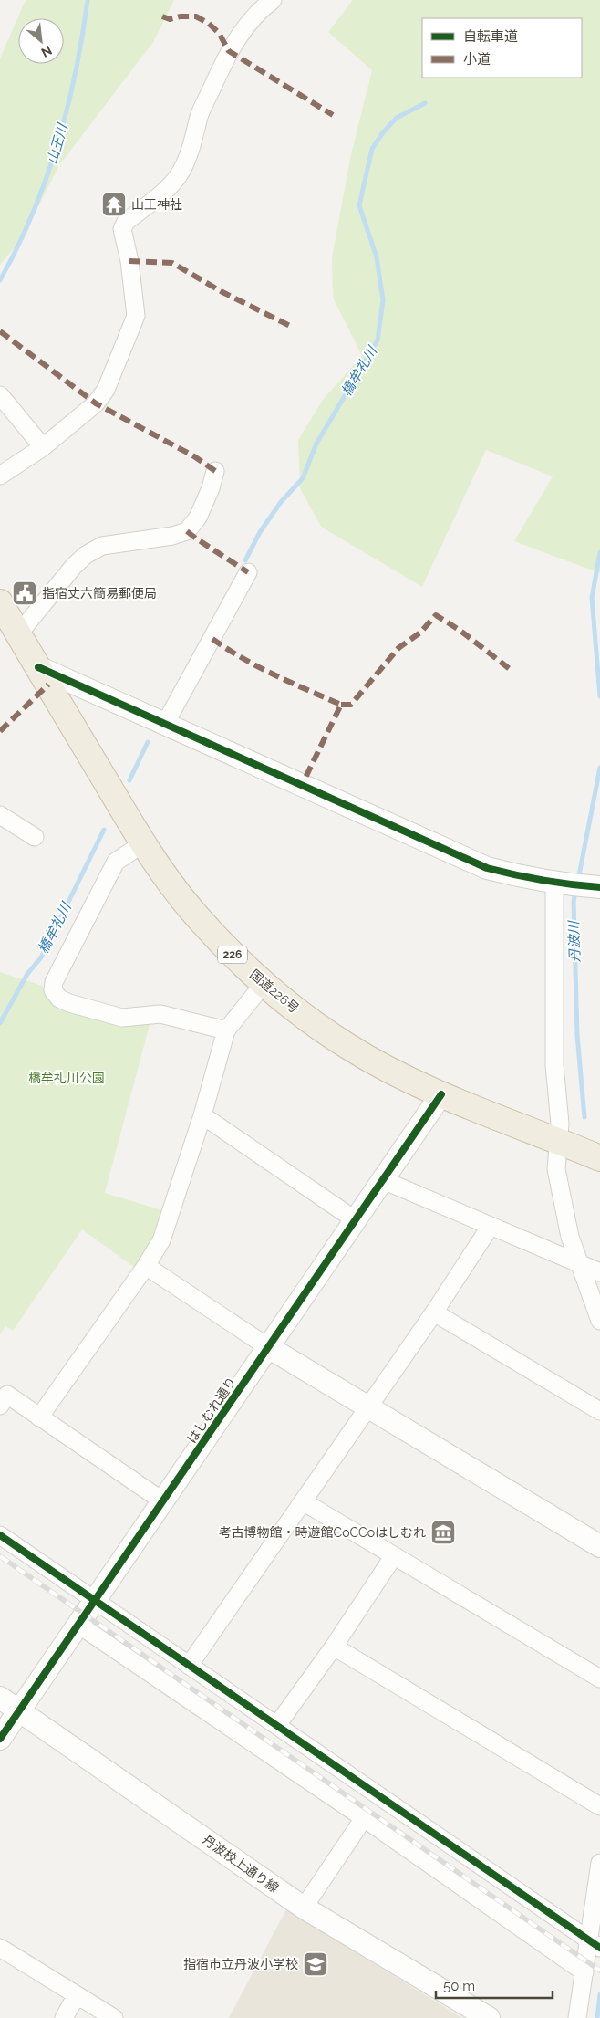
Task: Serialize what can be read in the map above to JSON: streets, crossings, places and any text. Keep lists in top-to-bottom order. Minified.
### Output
{"streets":{"highway":["226","国道226号"],"street":["はしむれ通り","丹波校上通り線"]},"crossings":[["国道226号","はしむれ通り"],["はしむれ通り","丹波校上通り線"]],"water":["山王川","橋牟礼川","丹波川"],"parks":["橋牟礼川公園"],"places":{"temple":["山王神社"],"public building":["指宿丈六簡易郵便局"],"museum":["考古博物館・時遊館CoCCoはしむれ"],"school or university":["指宿市立丹波小学校"]},"legend":["自転車道","小道"],"scale_bar":"50 m","north":"bottom right"}
